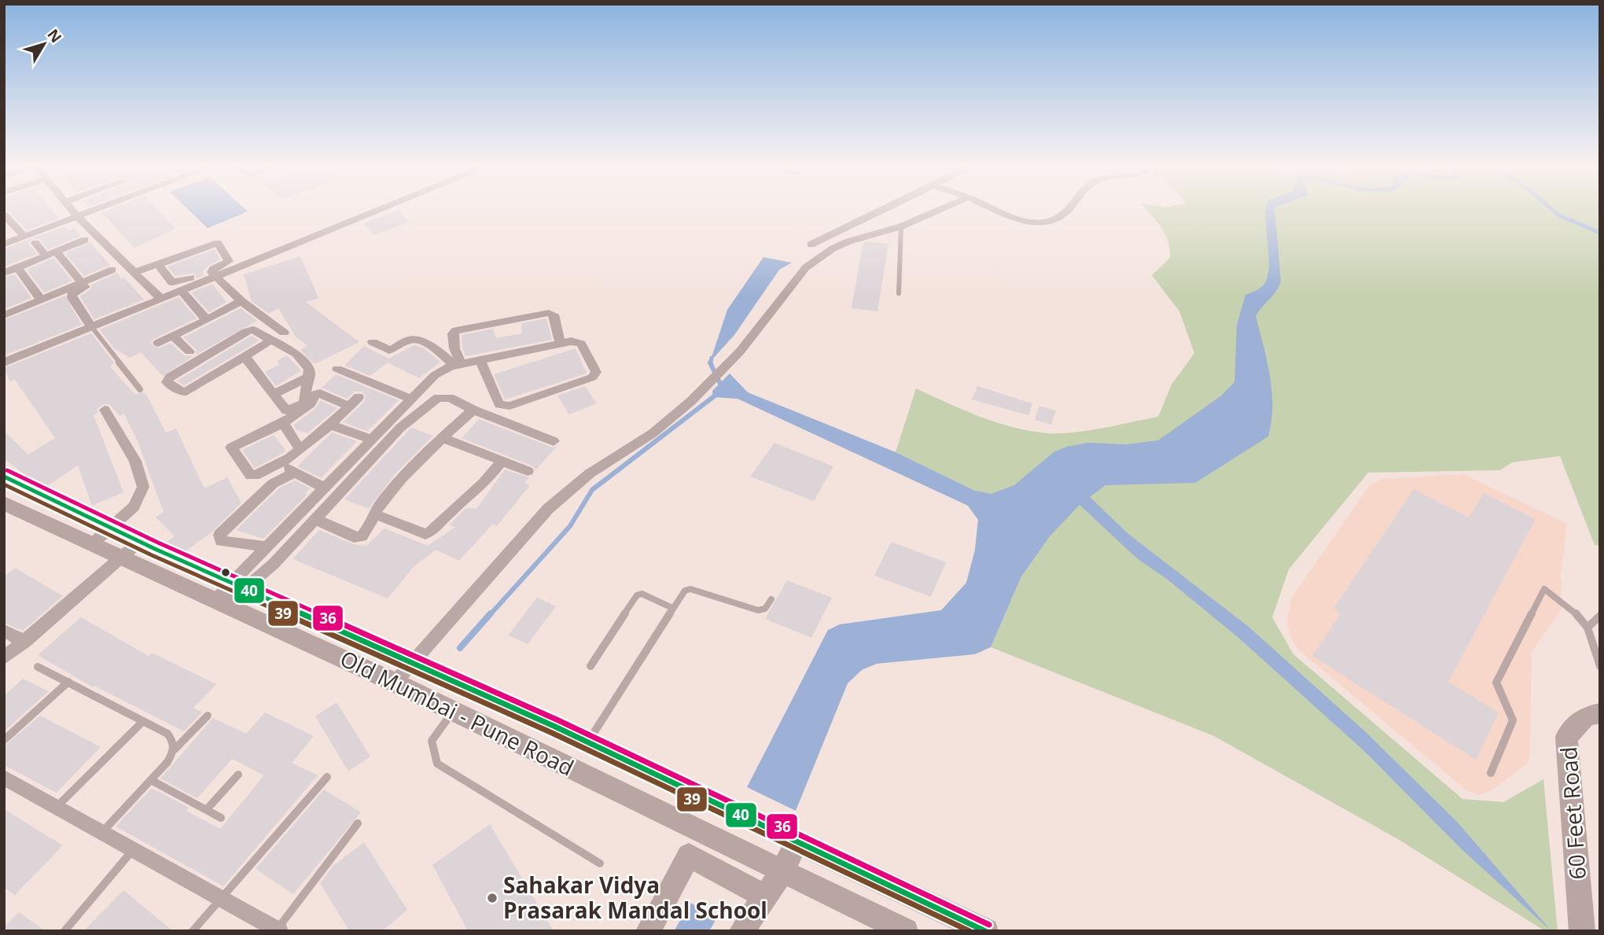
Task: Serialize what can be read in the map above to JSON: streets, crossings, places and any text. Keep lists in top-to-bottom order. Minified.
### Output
{"streets":{"main road":["Old Mumbai - Pune Road","60 Feet Road"]},"places":["Sahakar Vidya Prasarak Mandal School"],"lines":["transit line 36","transit line 40","transit line 39"],"north":"top right"}
